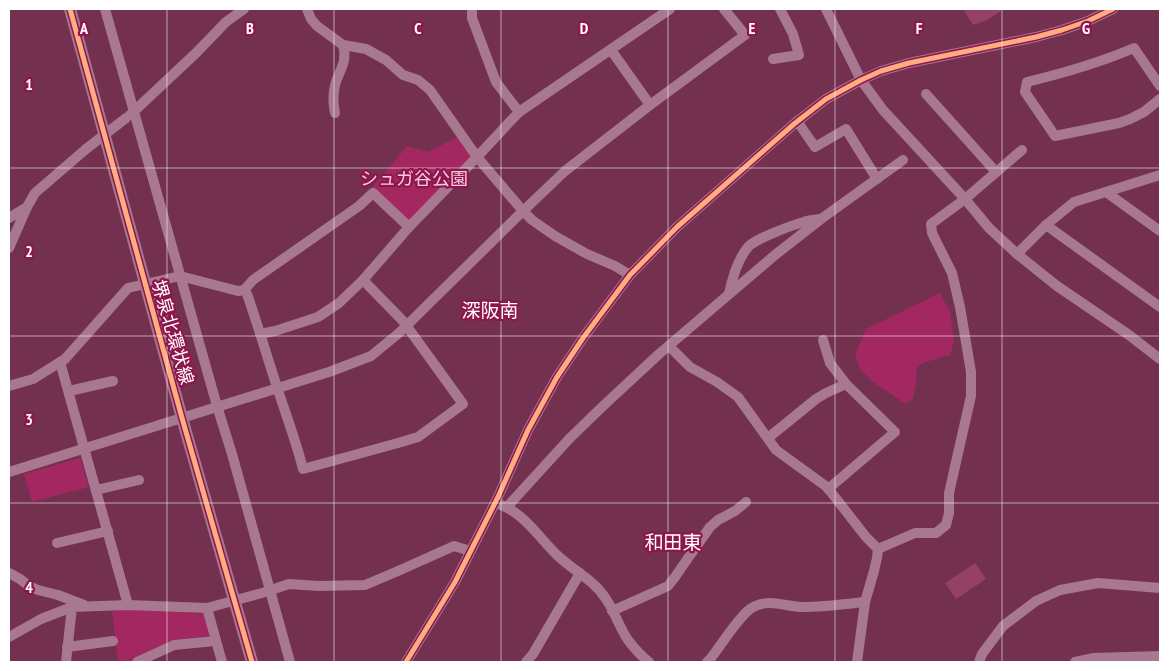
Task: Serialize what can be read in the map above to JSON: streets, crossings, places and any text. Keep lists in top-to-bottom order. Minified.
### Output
{"streets":{"main road":["堺泉北環状線"]},"districts":["深阪南","和田東"],"parks":["シュガ谷公園"],"grid":{"columns":["A","B","C","D","E","F","G"],"rows":["1","2","3","4"]}}
